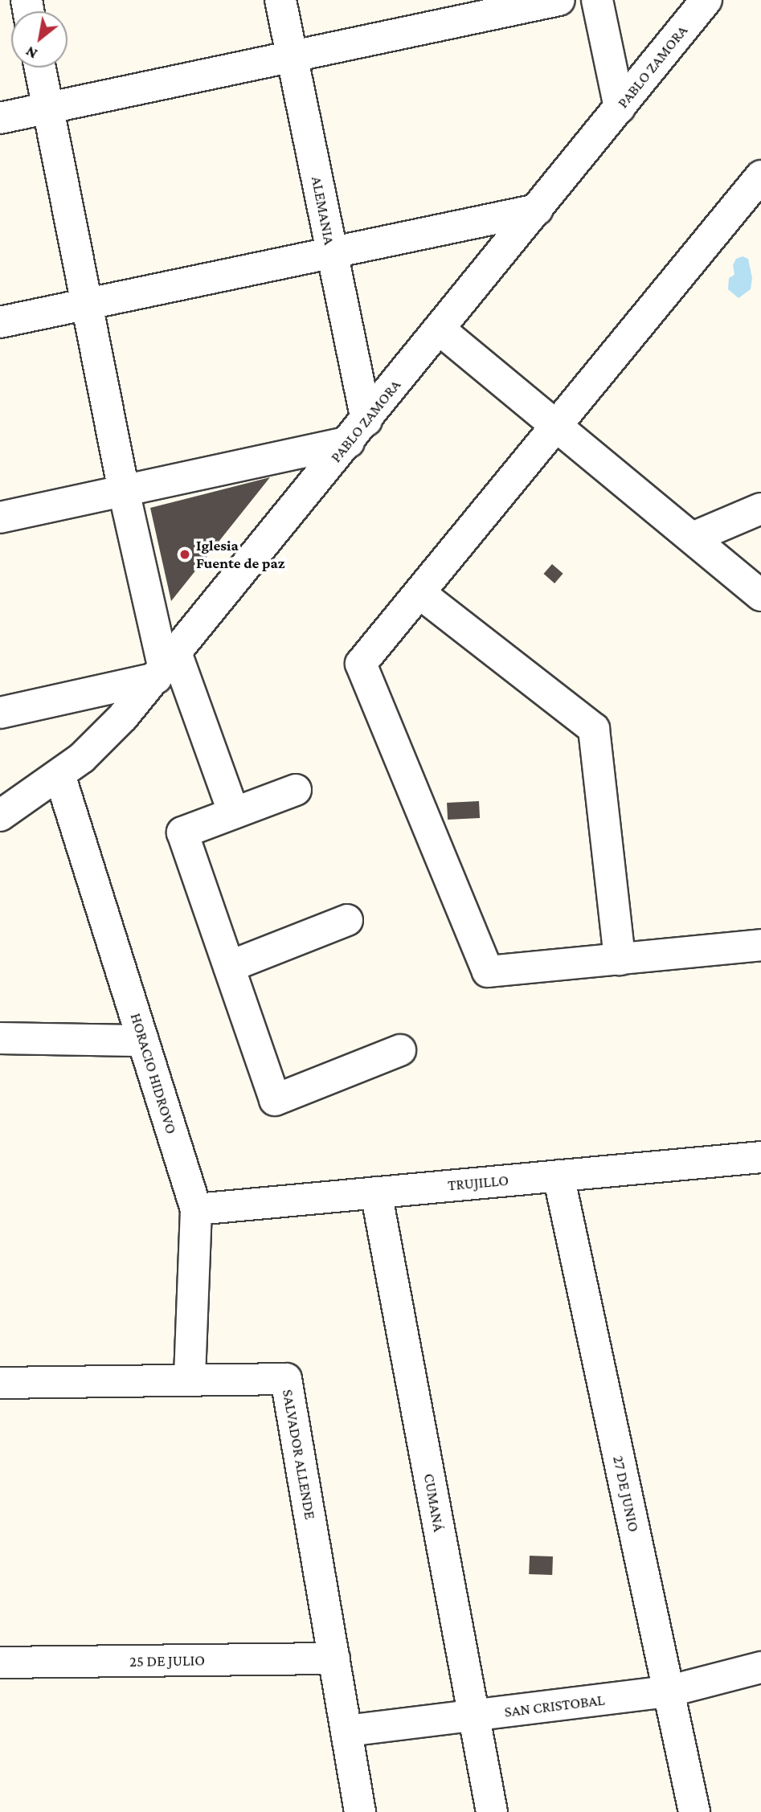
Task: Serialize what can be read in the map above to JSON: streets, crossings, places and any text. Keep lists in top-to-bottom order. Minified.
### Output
{"streets":{"street":["PABLO ZAMORA","ALEMANIA","HORACIO HIDROVO","TRUJILLO","SALVADOR ALLENDE","27 DE JUNIO","CUMANÁ","25 DE JULIO","SAN CRISTOBAL"]},"crossings":[["PABLO ZAMORA","ALEMANIA"],["PABLO ZAMORA","HORACIO HIDROVO"],["HORACIO HIDROVO","TRUJILLO"],["HORACIO HIDROVO","SALVADOR ALLENDE"],["TRUJILLO","27 DE JUNIO"],["TRUJILLO","CUMANÁ"],["SALVADOR ALLENDE","25 DE JULIO"],["SALVADOR ALLENDE","SAN CRISTOBAL"],["27 DE JUNIO","SAN CRISTOBAL"],["CUMANÁ","SAN CRISTOBAL"]],"places":["Iglesia Fuente de paz"],"north":"bottom left"}
